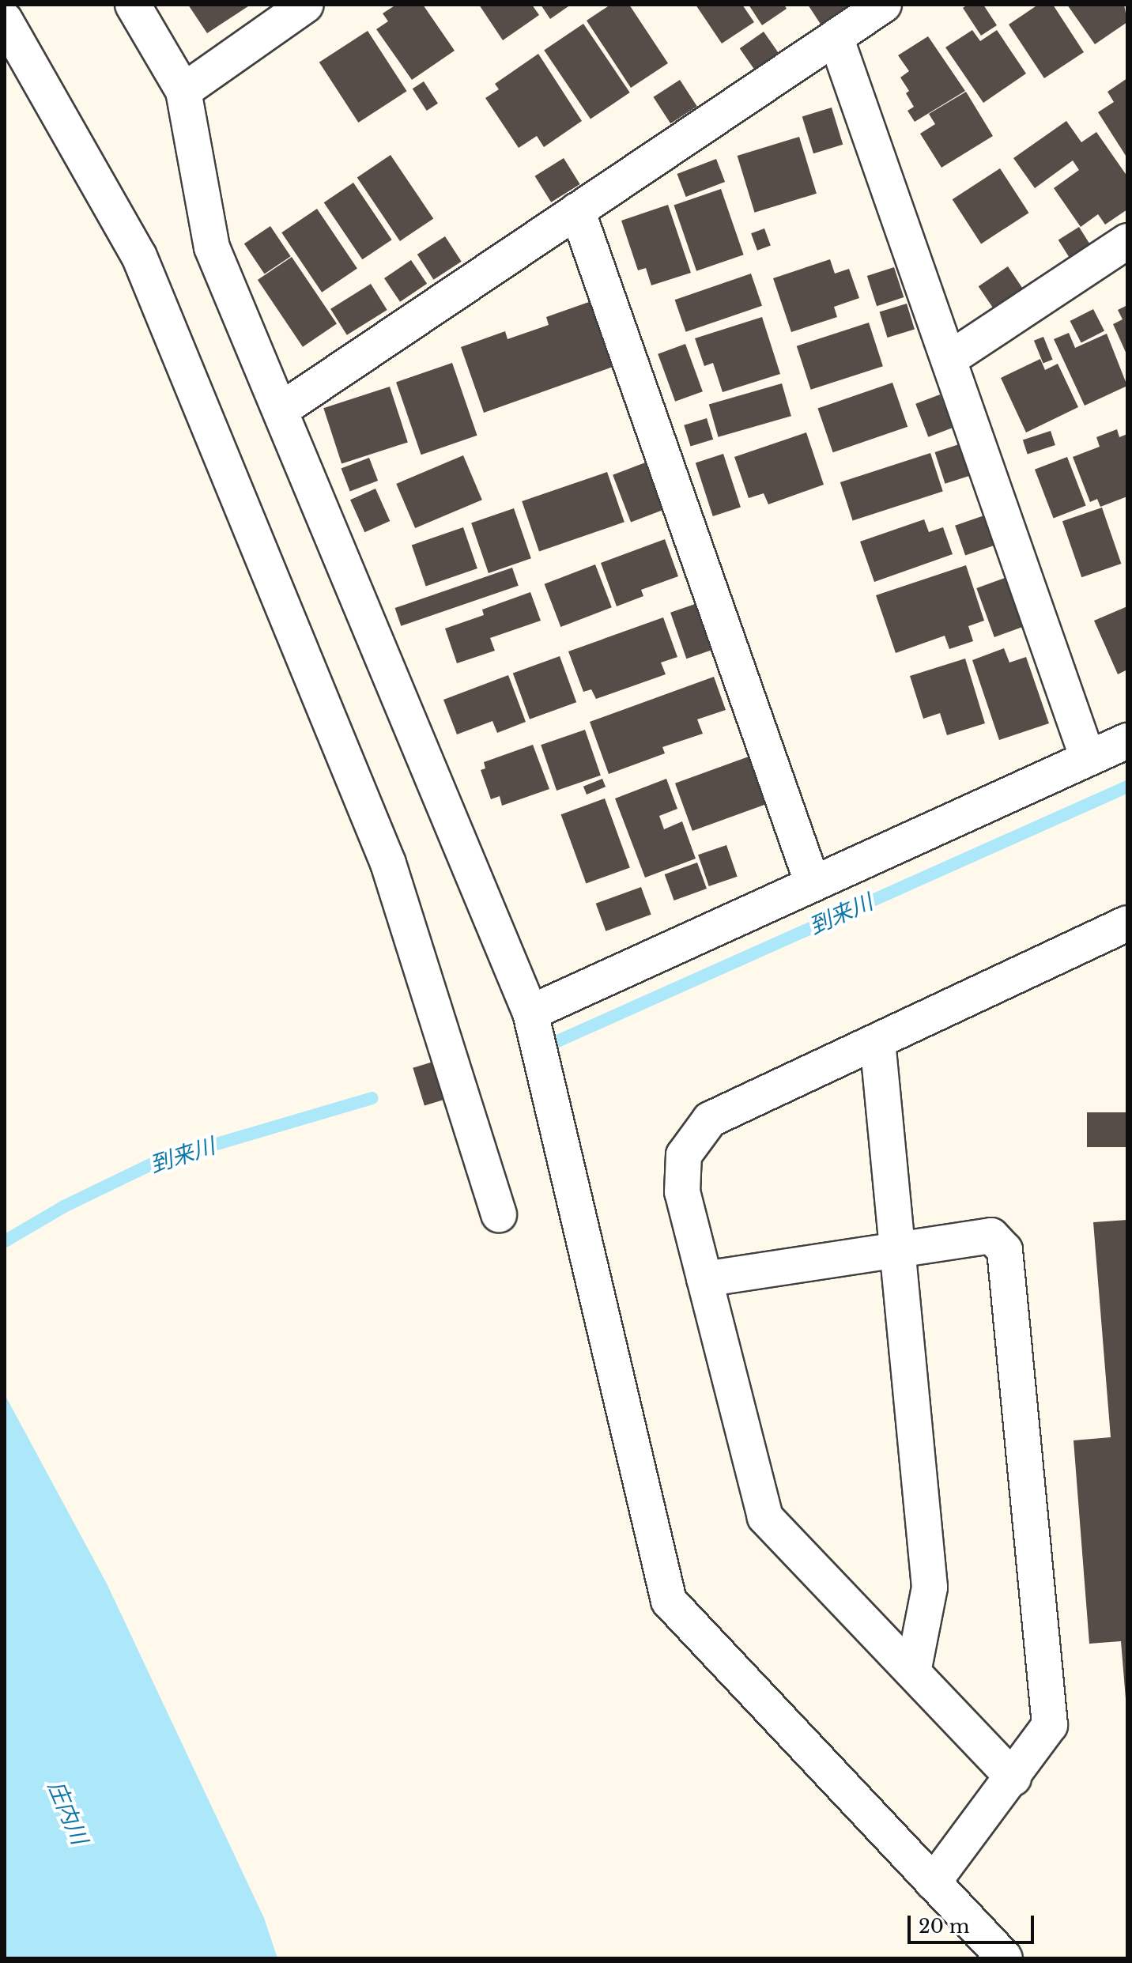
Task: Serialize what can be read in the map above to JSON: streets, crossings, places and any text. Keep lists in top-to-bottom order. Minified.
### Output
{"water":["到来川","庄内川"],"scale_bar":"20 m"}
